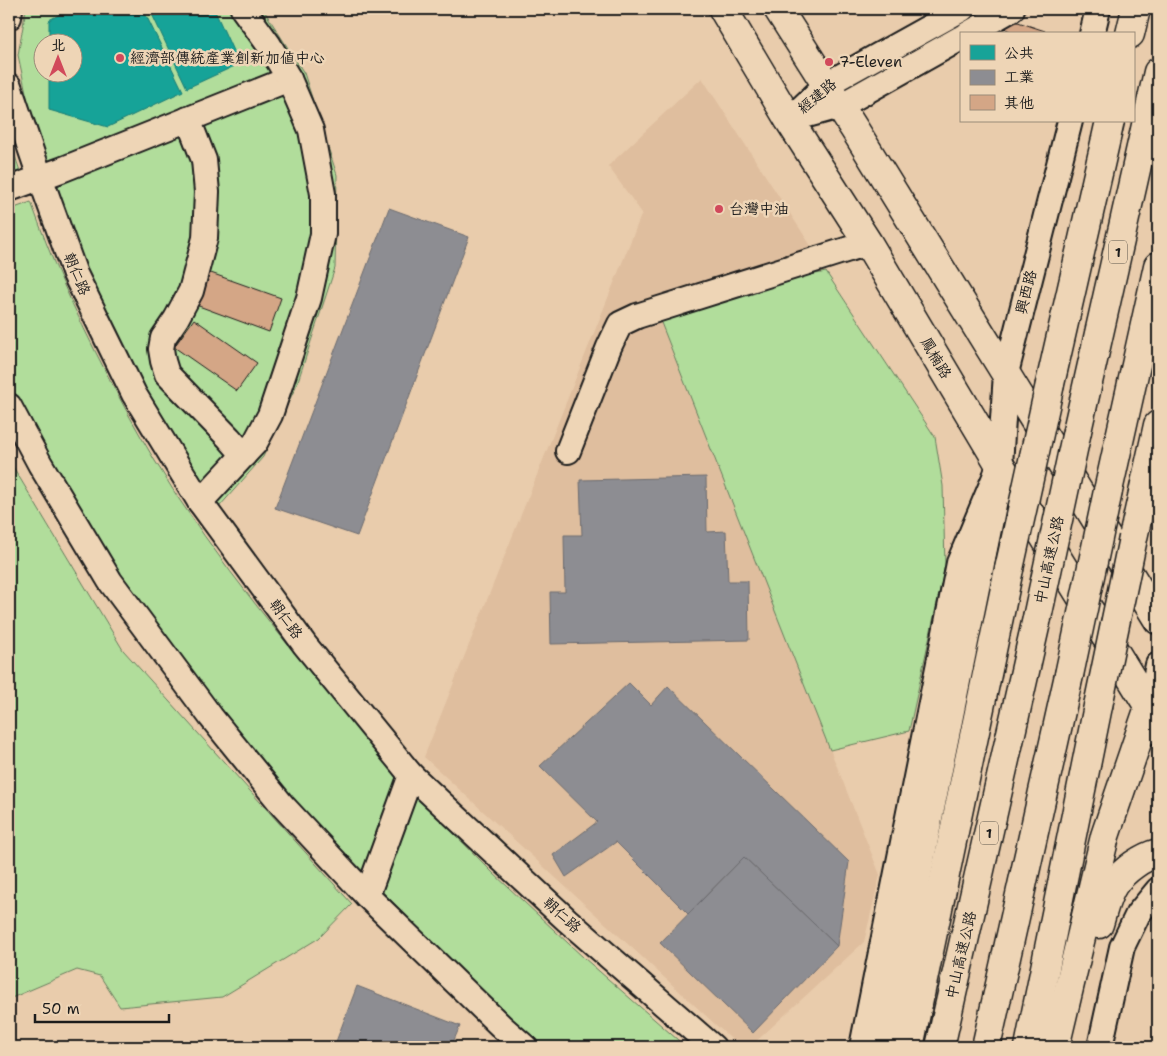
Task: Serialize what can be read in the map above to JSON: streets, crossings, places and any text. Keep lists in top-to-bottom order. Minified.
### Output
{"streets":{"main road":["1","鳳楠路","中山高速公路"],"street":["經建路","朝仁路","興西路"]},"crossings":[["經建路","鳳楠路"],["興西路","鳳楠路"]],"places":["經濟部傳統產業創新加值中心","7-Eleven","台灣中油"],"legend":["公共","工業","其他"],"scale_bar":"50 m","north":"top"}
